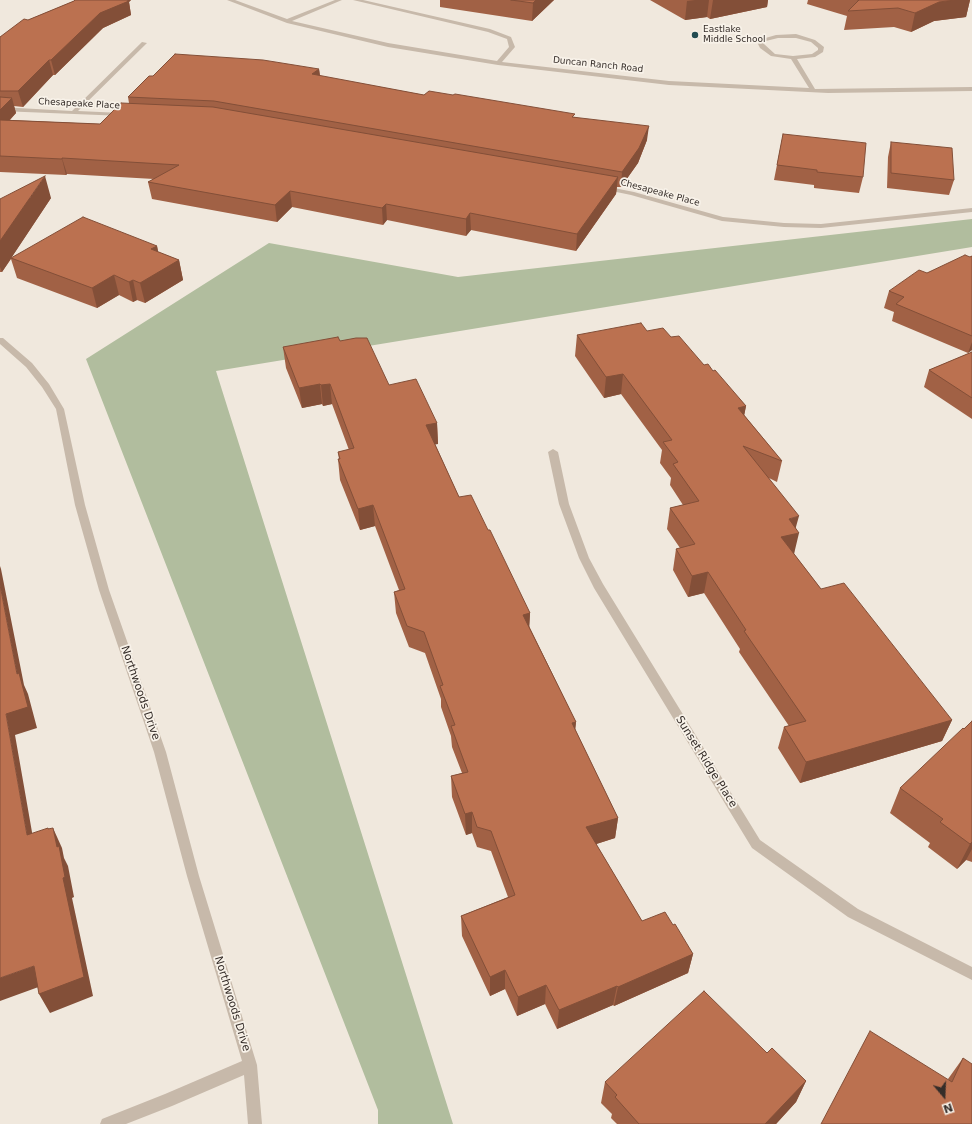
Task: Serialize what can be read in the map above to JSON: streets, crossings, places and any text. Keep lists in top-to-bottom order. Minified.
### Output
{"streets":{"street":["Duncan Ranch Road","Chesapeake Place","Northwoods Drive","Sunset Ridge Place"]},"places":["Eastlake Middle School"],"north":"bottom"}
